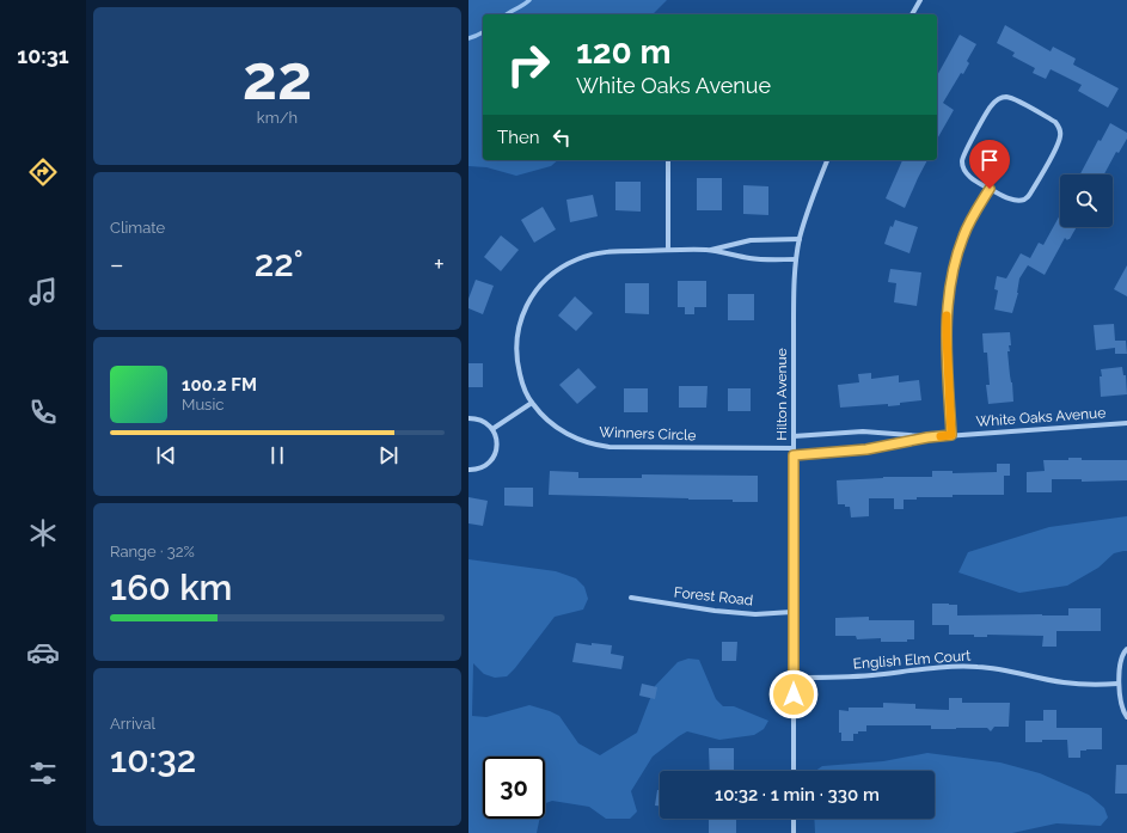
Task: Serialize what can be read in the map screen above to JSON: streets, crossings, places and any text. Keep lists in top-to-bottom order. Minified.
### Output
{"streets":{"street":["Hilton Avenue","White Oaks Avenue","Winners Circle","Forest Road","English Elm Court"]},"crossings":[["Hilton Avenue","White Oaks Avenue"],["Hilton Avenue","Winners Circle"],["Hilton Avenue","Forest Road"],["Hilton Avenue","English Elm Court"]],"page":{"tabs":"10:31","tile":[["22","km/h"],"Climate",["Range · 32%","160 km"],["Arrival","10:32"]],"turn":["120 m","White Oaks Avenue"],"then":"Then","heat":["−","22°","+"],"song":["100.2 FM","Music"],"limit":"30","trip":"10:32 · 1 min · 330 m"}}
